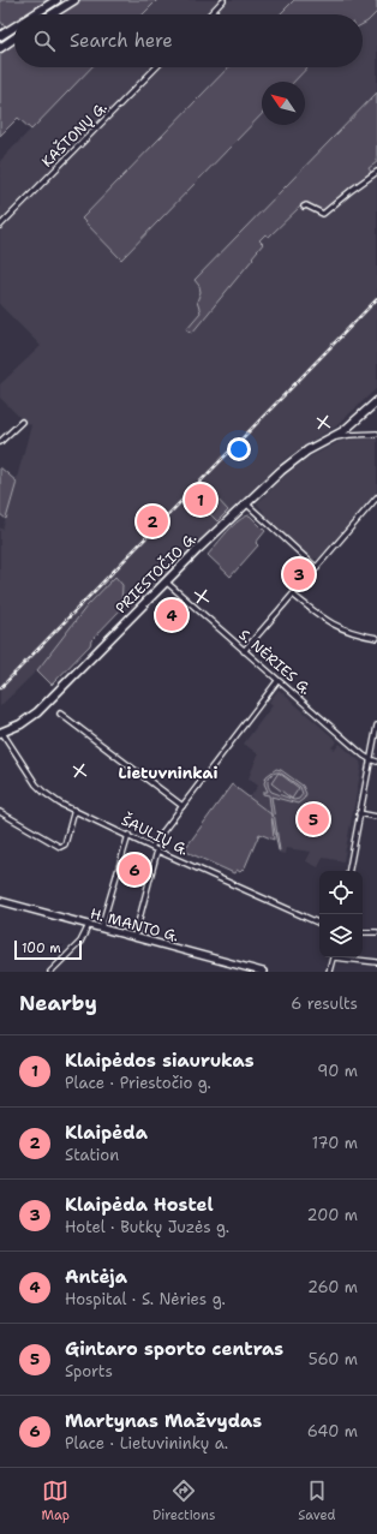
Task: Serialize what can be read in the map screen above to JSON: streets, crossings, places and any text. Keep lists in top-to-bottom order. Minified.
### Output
{"streets":{"main road":["PRIESTOČIO G.","H. MANTO G."],"street":["KAŠTONŲ G.","S. NĖRIES G.","ŠAULIŲ G."]},"crossings":[["PRIESTOČIO G.","S. NĖRIES G."],["PRIESTOČIO G.","ŠAULIŲ G."]],"districts":["Lietuvninkai"],"scale_bar":"100 m","north":"top left","page":{"search":"Search here","pins":["1","2","3","4","5","6"],"scale":"100 m","heading":["Nearby","6 results"],"list":[{"mark":"1","name":"Klaipėdos siaurukas","note":"Place · Priestočio g.","value":"90 m"},{"mark":"2","name":"Klaipėda","note":"Station","value":"170 m"},{"mark":"3","name":"Klaipėda Hostel","note":"Hotel · Butkų Juzės g.","value":"200 m"},{"mark":"4","name":"Antėja","note":"Hospital · S. Nėries g.","value":"260 m"},{"mark":"5","name":"Gintaro sporto centras","note":"Sports","value":"560 m"},{"mark":"6","name":"Martynas Mažvydas","note":"Place · Lietuvininkų a.","value":"640 m"}],"nav":["Map","Directions","Saved"]}}
